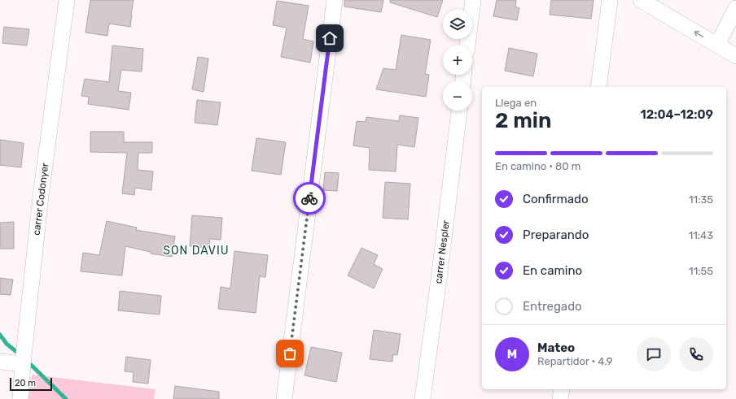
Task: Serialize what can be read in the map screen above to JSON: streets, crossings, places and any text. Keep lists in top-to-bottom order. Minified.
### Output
{"streets":{"street":["carrer Codonyer","carrer Nespler"]},"districts":["SON DAVIU"],"scale_bar":"20 m","page":{"map_buttons":["+","−"],"heading":["2 min","Llega en","12:04–12:09"],"panel":["Mateo","Repartidor · 4.9"],"bar":"En camino · 80 m","list":[["Confirmado","11:35"],["Preparando","11:43"],["En camino","11:55"],"Entregado"],"round":"M","scale":"20 m"}}
